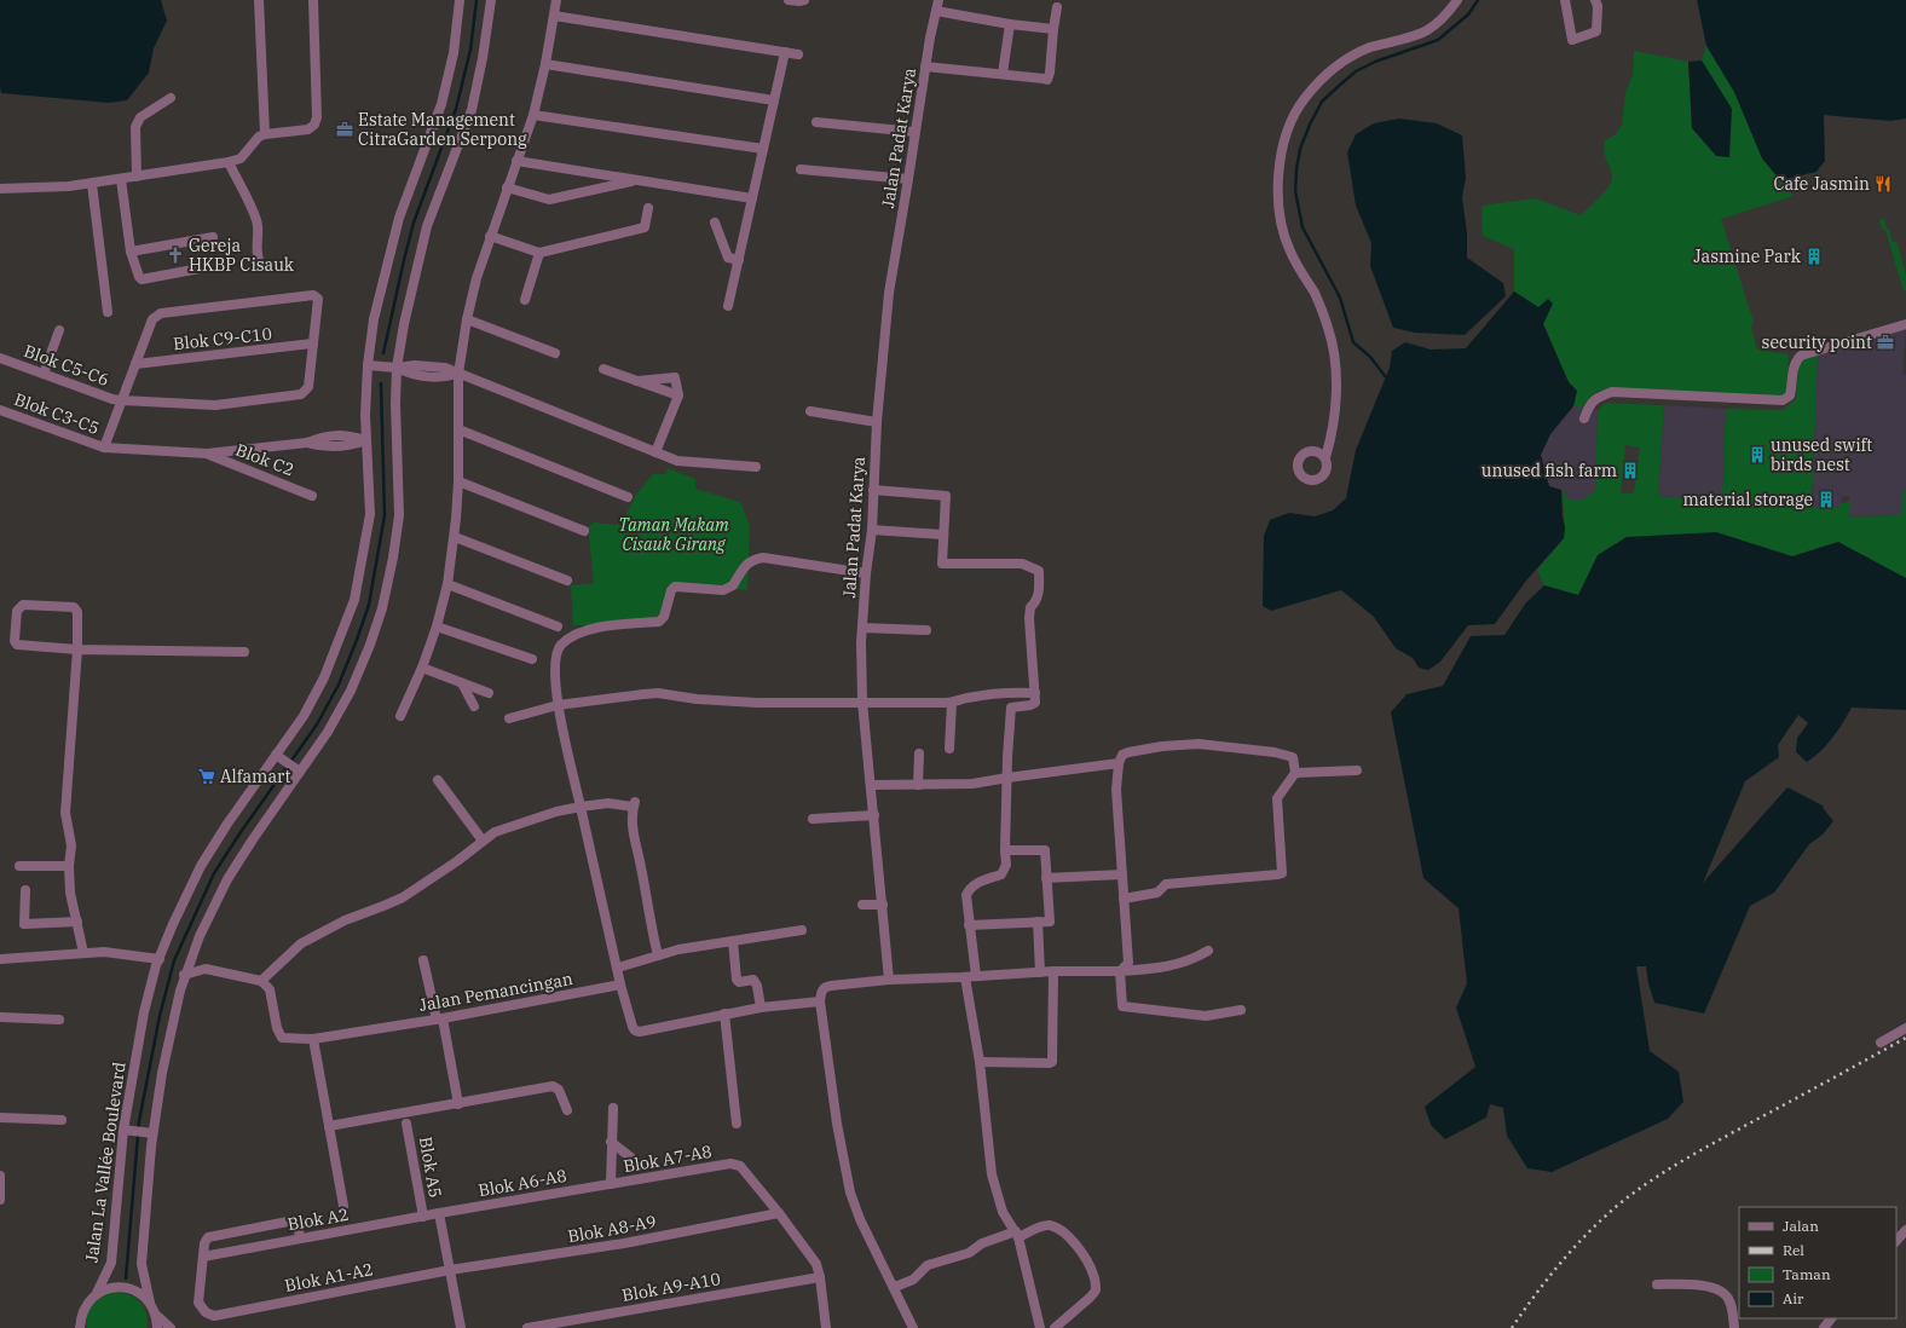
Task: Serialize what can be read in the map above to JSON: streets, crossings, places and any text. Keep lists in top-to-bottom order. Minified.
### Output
{"streets":{"street":["Jalan Padat Karya","Blok C9-C10","Blok C5-C6","Blok C3-C5","Blok C2","Jalan Pemancingan","Blok A7-A8","Jalan La Vallée Boulevard","Blok A5","Blok A6-A8","Blok A2","Blok A8-A9","Blok A1-A2","Blok A9-A10"]},"crossings":[["Blok C9-C10","Blok C5-C6"],["Blok C3-C5","Blok C2"],["Blok A7-A8","Blok A6-A8"],["Blok A7-A8","Blok A8-A9"],["Blok A5","Blok A2"],["Blok A6-A8","Blok A2"],["Blok A2","Blok A1-A2"],["Blok A8-A9","Blok A1-A2"]],"parks":["Taman Makam Cisauk Girang"],"places":{"office":["Estate Management CitraGarden Serpong","security point"],"restaurant":["Cafe Jasmin"],"church":["Gereja HKBP Cisauk"],"building":["Jasmine Park","unused swift birds nest","unused fish farm","material storage"],"supermarket":["Alfamart"]},"legend":["Jalan","Rel","Taman","Air"]}
